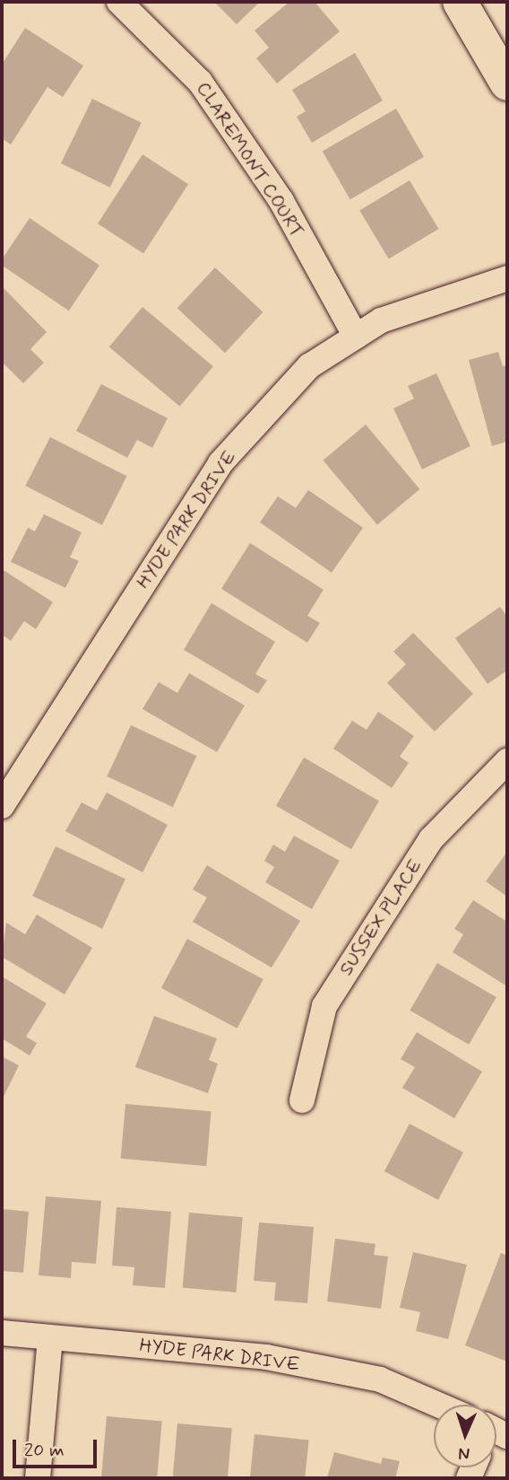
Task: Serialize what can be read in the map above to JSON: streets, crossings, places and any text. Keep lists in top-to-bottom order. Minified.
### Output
{"streets":{"street":["CLAREMONT COURT","HYDE PARK DRIVE","SUSSEX PLACE"]},"crossings":[["CLAREMONT COURT","HYDE PARK DRIVE"]],"scale_bar":"20 m","north":"bottom"}
